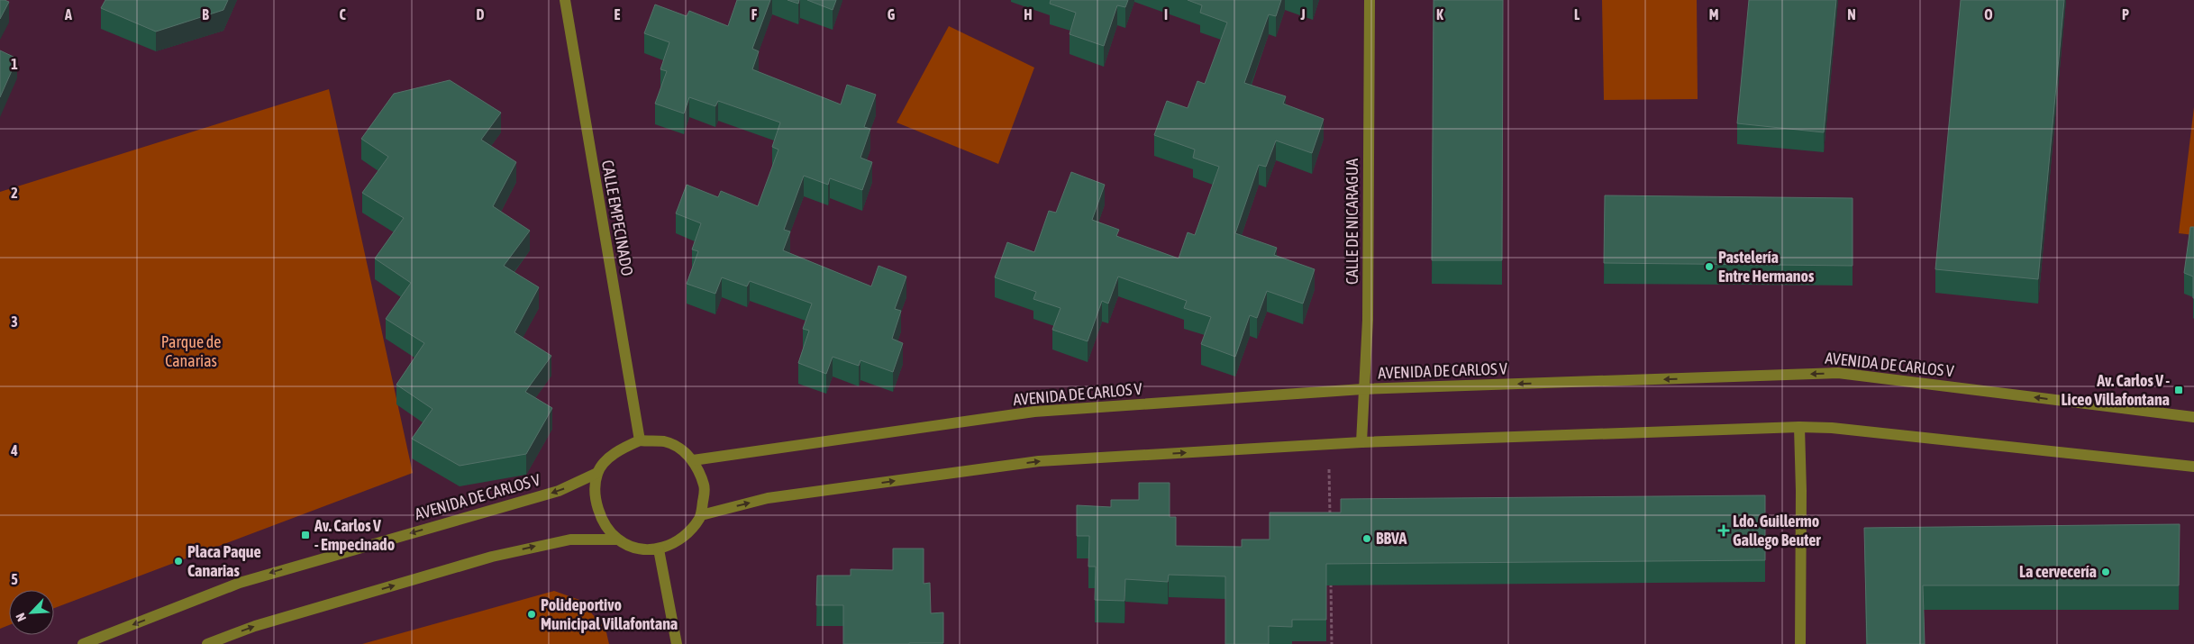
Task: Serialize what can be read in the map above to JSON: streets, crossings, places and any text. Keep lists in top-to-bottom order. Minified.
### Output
{"streets":{"street":["CALLE EMPECINADO","CALLE DE NICARAGUA","AVENIDA DE CARLOS V"]},"crossings":[["CALLE EMPECINADO","AVENIDA DE CARLOS V"],["CALLE DE NICARAGUA","AVENIDA DE CARLOS V"]],"parks":["Parque de Canarias"],"places":{"other":["Pastelería Entre Hermanos","BBVA","Placa Paque Canarias","La cervecería","Polideportivo Municipal Villafontana"],"transit":["Av. Carlos V - Liceo Villafontana","Av. Carlos V - Empecinado"],"health":["Ldo. Guillermo Gallego Beuter"]},"north":"bottom left","grid":{"columns":["A","B","C","D","E","F","G","H","I","J","K","L","M","N","O","P"],"rows":["1","2","3","4","5"]}}
